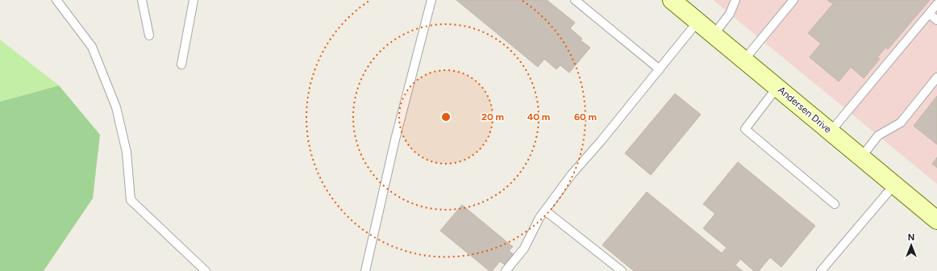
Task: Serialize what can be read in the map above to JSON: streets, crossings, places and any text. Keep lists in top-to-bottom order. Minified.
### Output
{"streets":{"main road":["Andersen Drive"]},"north":"top","rings":["20 m","40 m","60 m"]}
